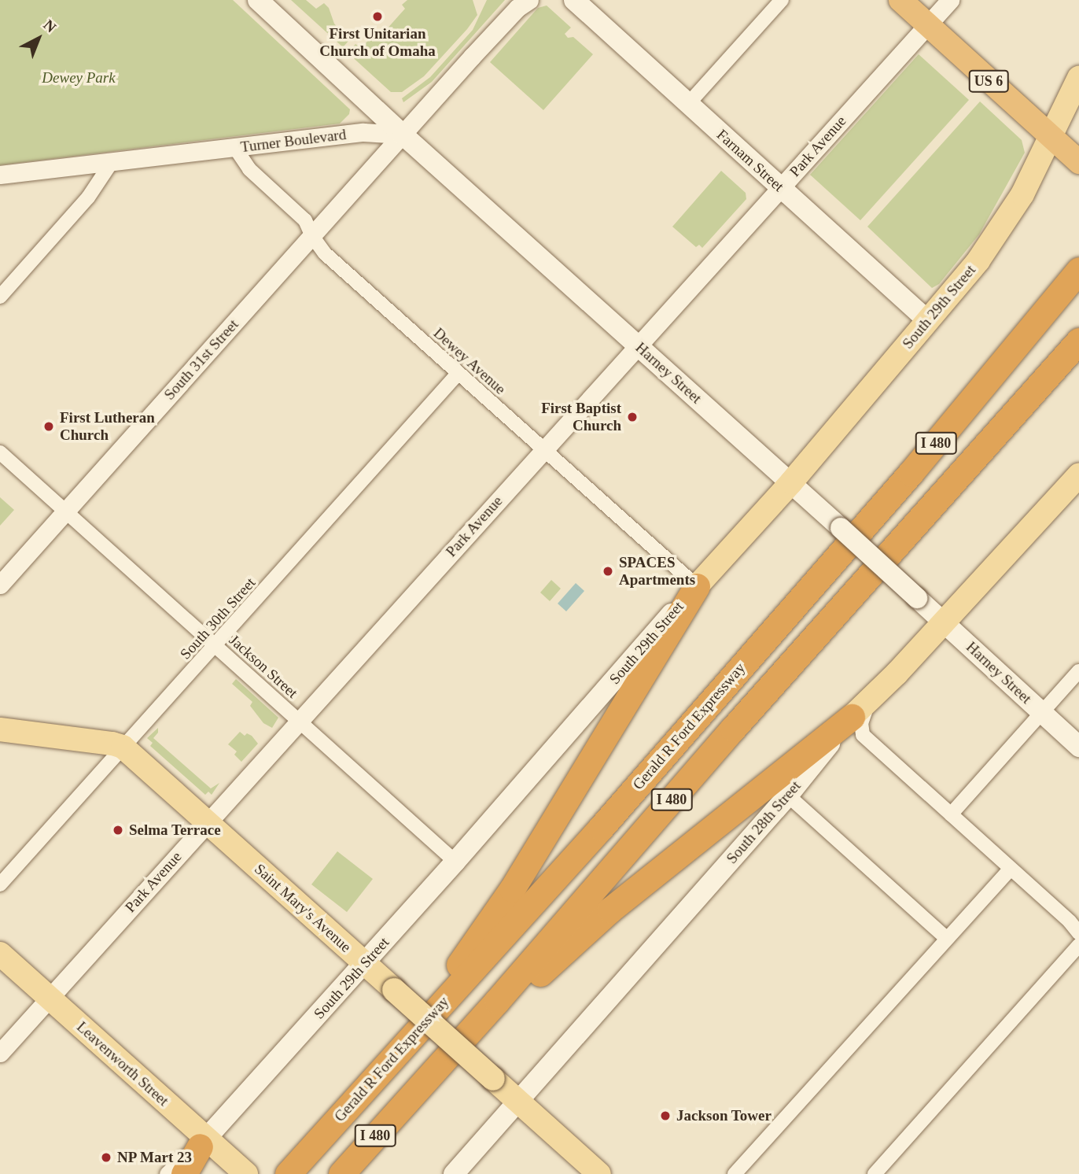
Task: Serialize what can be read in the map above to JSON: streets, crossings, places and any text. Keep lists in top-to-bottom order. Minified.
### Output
{"streets":{"highway":["US 6","I 480","Gerald R Ford Expressway"],"main road":["Farnam Street","South 29th Street","Harney Street","South 28th Street","Saint Mary's Avenue","Leavenworth Street"],"street":["Turner Boulevard","Park Avenue","South 31st Street","Dewey Avenue","South 30th Street","Jackson Street"]},"crossings":[["US 6","Park Avenue"],["US 6","South 29th Street"],["Turner Boulevard","South 31st Street"],["Turner Boulevard","Dewey Avenue"],["Turner Boulevard","Harney Street"],["Park Avenue","Farnam Street"],["Park Avenue","Dewey Avenue"],["Park Avenue","Harney Street"],["Park Avenue","Jackson Street"],["Park Avenue","Saint Mary's Avenue"],["Park Avenue","Leavenworth Street"],["Farnam Street","South 29th Street"],["South 29th Street","Dewey Avenue"],["South 29th Street","Harney Street"],["South 29th Street","Jackson Street"],["South 29th Street","Saint Mary's Avenue"],["South 29th Street","Leavenworth Street"],["South 31st Street","Dewey Avenue"],["South 31st Street","Harney Street"],["South 31st Street","Jackson Street"],["Dewey Avenue","South 30th Street"],["Harney Street","South 28th Street"],["South 30th Street","Jackson Street"],["South 30th Street","Saint Mary's Avenue"],["South 28th Street","Saint Mary's Avenue"]],"parks":["Dewey Park"],"places":["First Unitarian Church of Omaha","First Baptist Church","First Lutheran Church","SPACES Apartments","Selma Terrace","Jackson Tower","NP Mart 23"],"north":"top right"}
